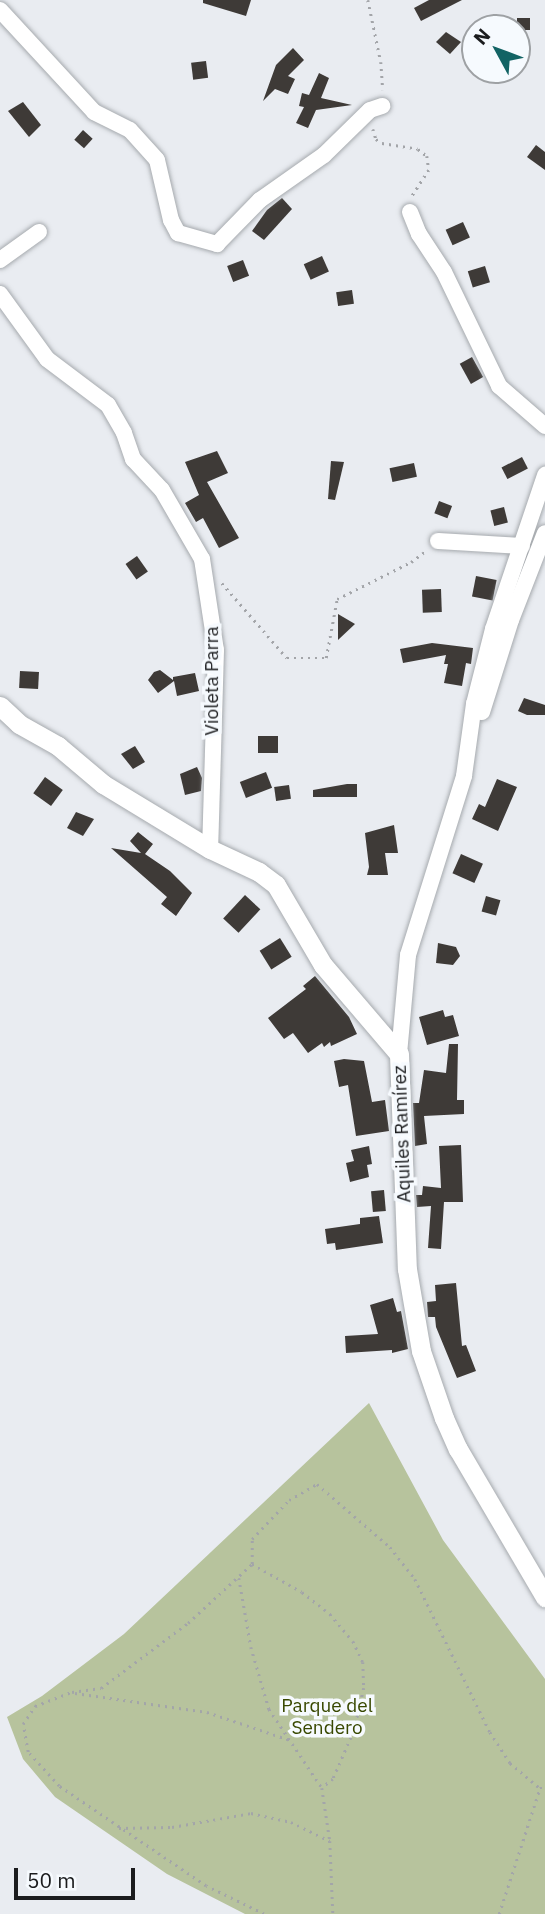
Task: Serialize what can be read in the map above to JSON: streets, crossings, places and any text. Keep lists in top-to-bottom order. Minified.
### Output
{"streets":{"street":["Violeta Parra","Aquiles Ramírez"]},"crossings":[["Violeta Parra","Aquiles Ramírez"]],"parks":["Parque del Sendero"],"scale_bar":"50 m","north":"top left"}
